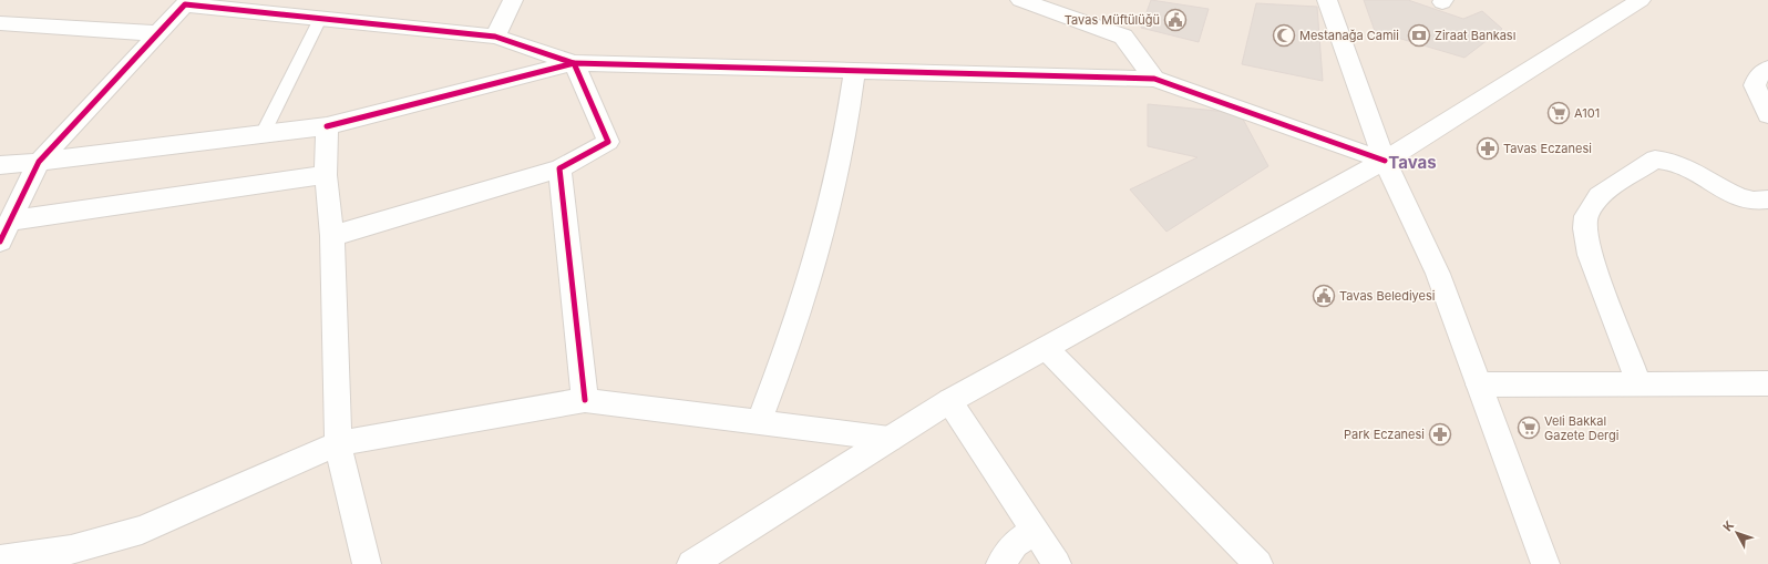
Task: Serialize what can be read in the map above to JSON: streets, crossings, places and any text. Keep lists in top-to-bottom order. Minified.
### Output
{"districts":["Tavas"],"places":{"public building":["Tavas Müftülüğü","Tavas Belediyesi"],"mosque":["Mestanağa Camii"],"bank":["Ziraat Bankası"],"supermarket":["A101","Veli Bakkal Gazete Dergi"],"pharmacy":["Tavas Eczanesi","Park Eczanesi"]},"north":"top left"}
